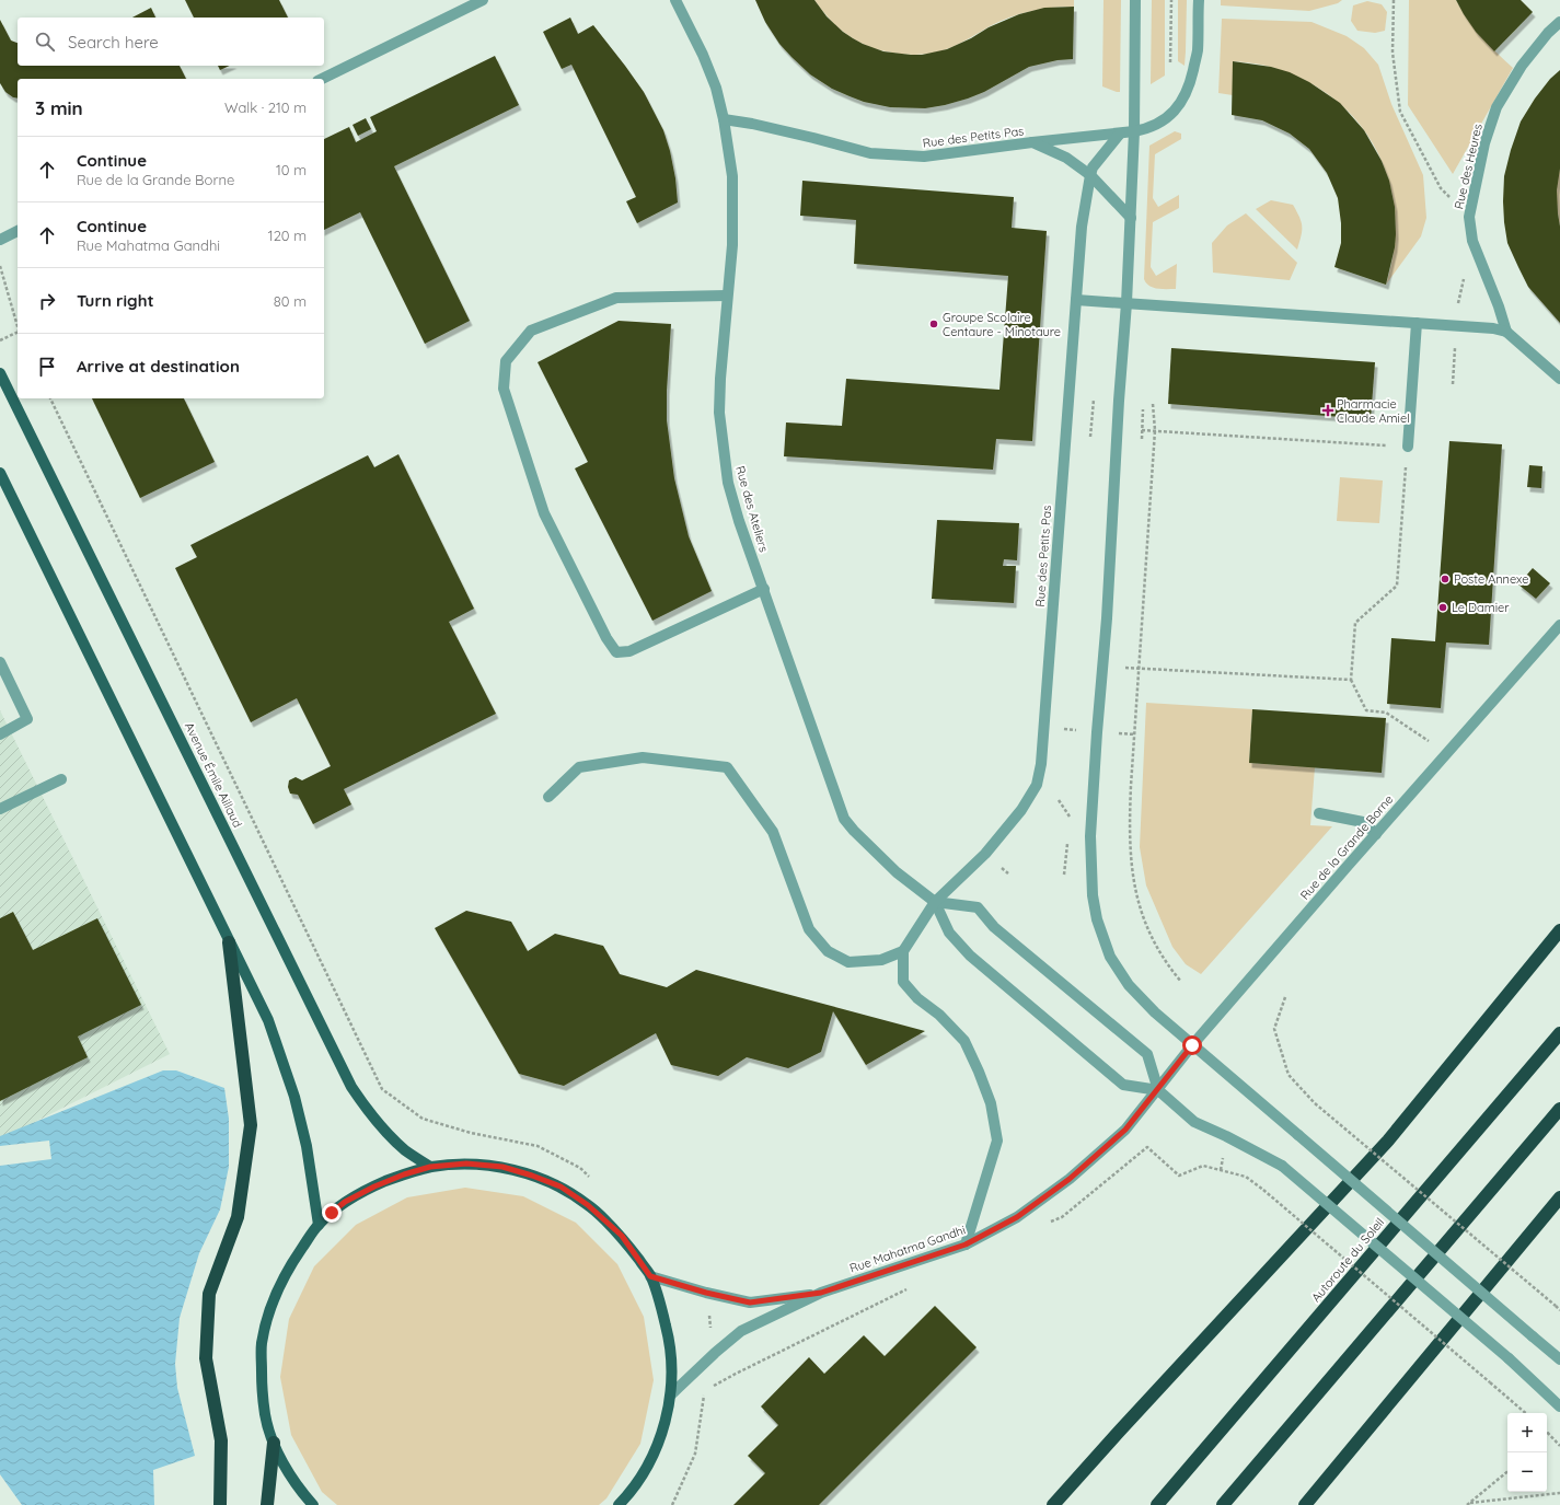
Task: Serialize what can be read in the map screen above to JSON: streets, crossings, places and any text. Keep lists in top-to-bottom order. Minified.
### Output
{"streets":{"highway":["Autoroute du Soleil"],"main road":["Avenue Émile Aillaud"],"street":["Rue des Petits Pas","Rue des Heures","Rue des Ateliers","Rue de la Grande Borne","Rue Mahatma Gandhi"]},"crossings":[["Rue des Petits Pas","Rue des Ateliers"],["Rue de la Grande Borne","Rue Mahatma Gandhi"]],"places":{"other":["Groupe Scolaire Centaure - Minotaure","Poste Annexe","Le Damier"],"health":["Pharmacie Claude Amiel"]},"page":{"search":"Search here","heading":["3 min","Walk · 210 m"],"list":[["Continue","Rue de la Grande Borne","10 m"],["Continue","Rue Mahatma Gandhi","120 m"],["Turn right","80 m"],"Arrive at destination"],"map_buttons":["+","−"]}}
